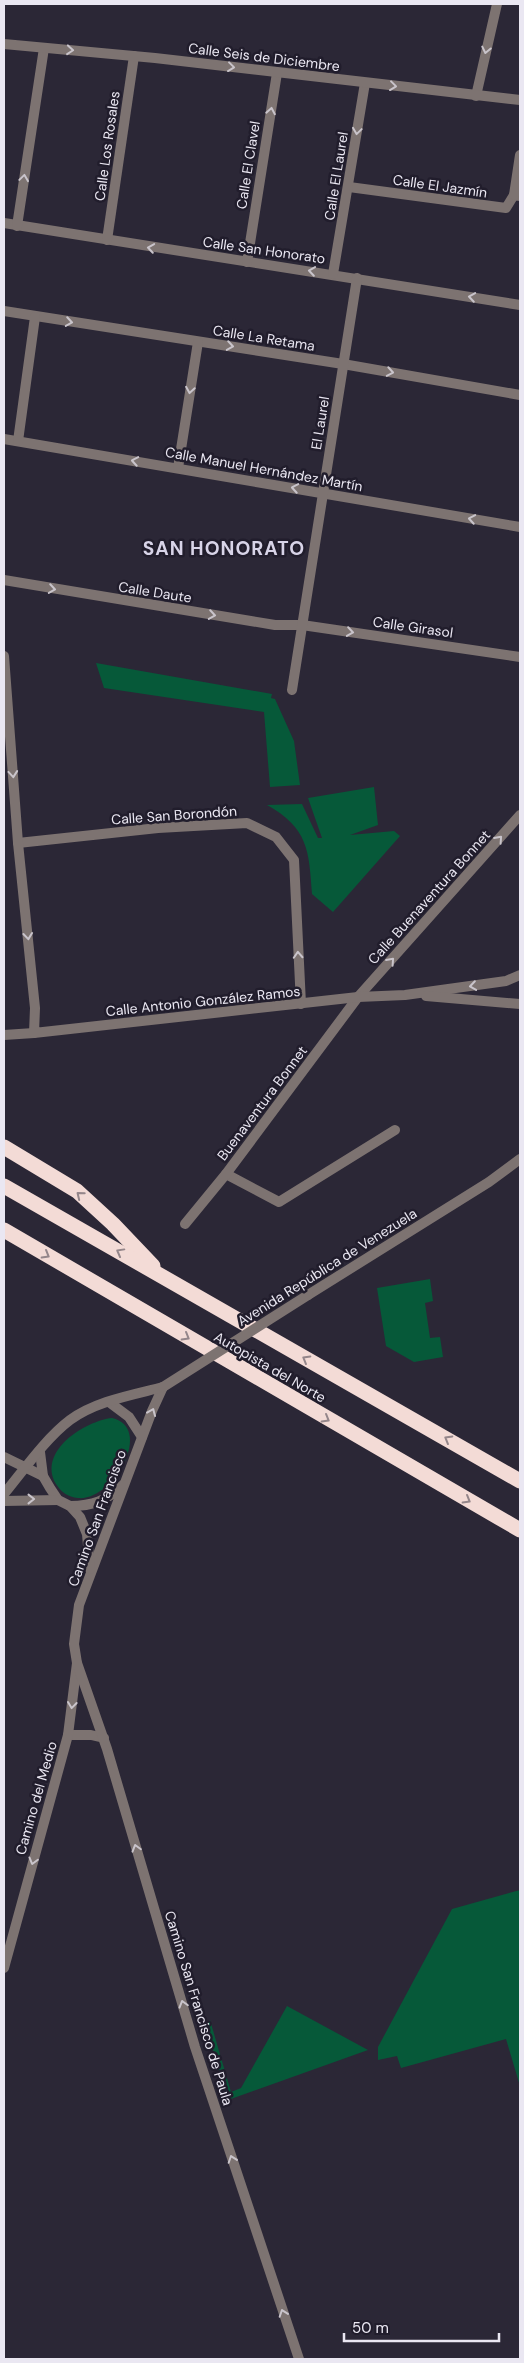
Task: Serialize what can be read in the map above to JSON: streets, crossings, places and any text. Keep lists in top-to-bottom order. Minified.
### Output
{"streets":{"highway":["Autopista del Norte"],"street":["Calle Seis de Diciembre","Calle Los Rosales","Calle El Clavel","Calle El Laurel","Calle El Jazmín","Calle San Honorato","Calle La Retama","El Laurel","Calle Manuel Hernández Martín","Calle Daute","Calle Girasol","Calle San Borondón","Calle Buenaventura Bonnet","Calle Antonio González Ramos","Buenaventura Bonnet","Avenida República de Venezuela","Camino San Francisco","Camino del Medio","Camino San Francisco de Paula"]},"crossings":[["Calle Seis de Diciembre","Calle Los Rosales"],["Calle Seis de Diciembre","Calle El Clavel"],["Calle Seis de Diciembre","Calle El Laurel"],["Calle Los Rosales","Calle San Honorato"],["Calle El Clavel","Calle San Honorato"],["Calle El Laurel","Calle El Jazmín"],["Calle El Laurel","Calle San Honorato"],["Calle San Honorato","El Laurel"],["Calle La Retama","El Laurel"],["El Laurel","Calle Manuel Hernández Martín"],["El Laurel","Calle Daute"],["El Laurel","Calle Girasol"],["Calle Daute","Calle Girasol"],["Calle San Borondón","Calle Antonio González Ramos"],["Calle Buenaventura Bonnet","Calle Antonio González Ramos"],["Calle Buenaventura Bonnet","Buenaventura Bonnet"],["Calle Antonio González Ramos","Buenaventura Bonnet"],["Avenida República de Venezuela","Camino San Francisco"],["Camino San Francisco","Camino del Medio"],["Camino San Francisco","Camino San Francisco de Paula"],["Camino del Medio","Camino San Francisco de Paula"]],"one_way":["Calle Seis de Diciembre","Calle El Clavel","Calle El Laurel","Calle San Honorato","Calle La Retama","Calle Manuel Hernández Martín","Calle Daute","Calle Girasol","Calle Buenaventura Bonnet","Camino del Medio","Camino San Francisco de Paula"],"districts":["SAN HONORATO"],"scale_bar":"50 m"}
